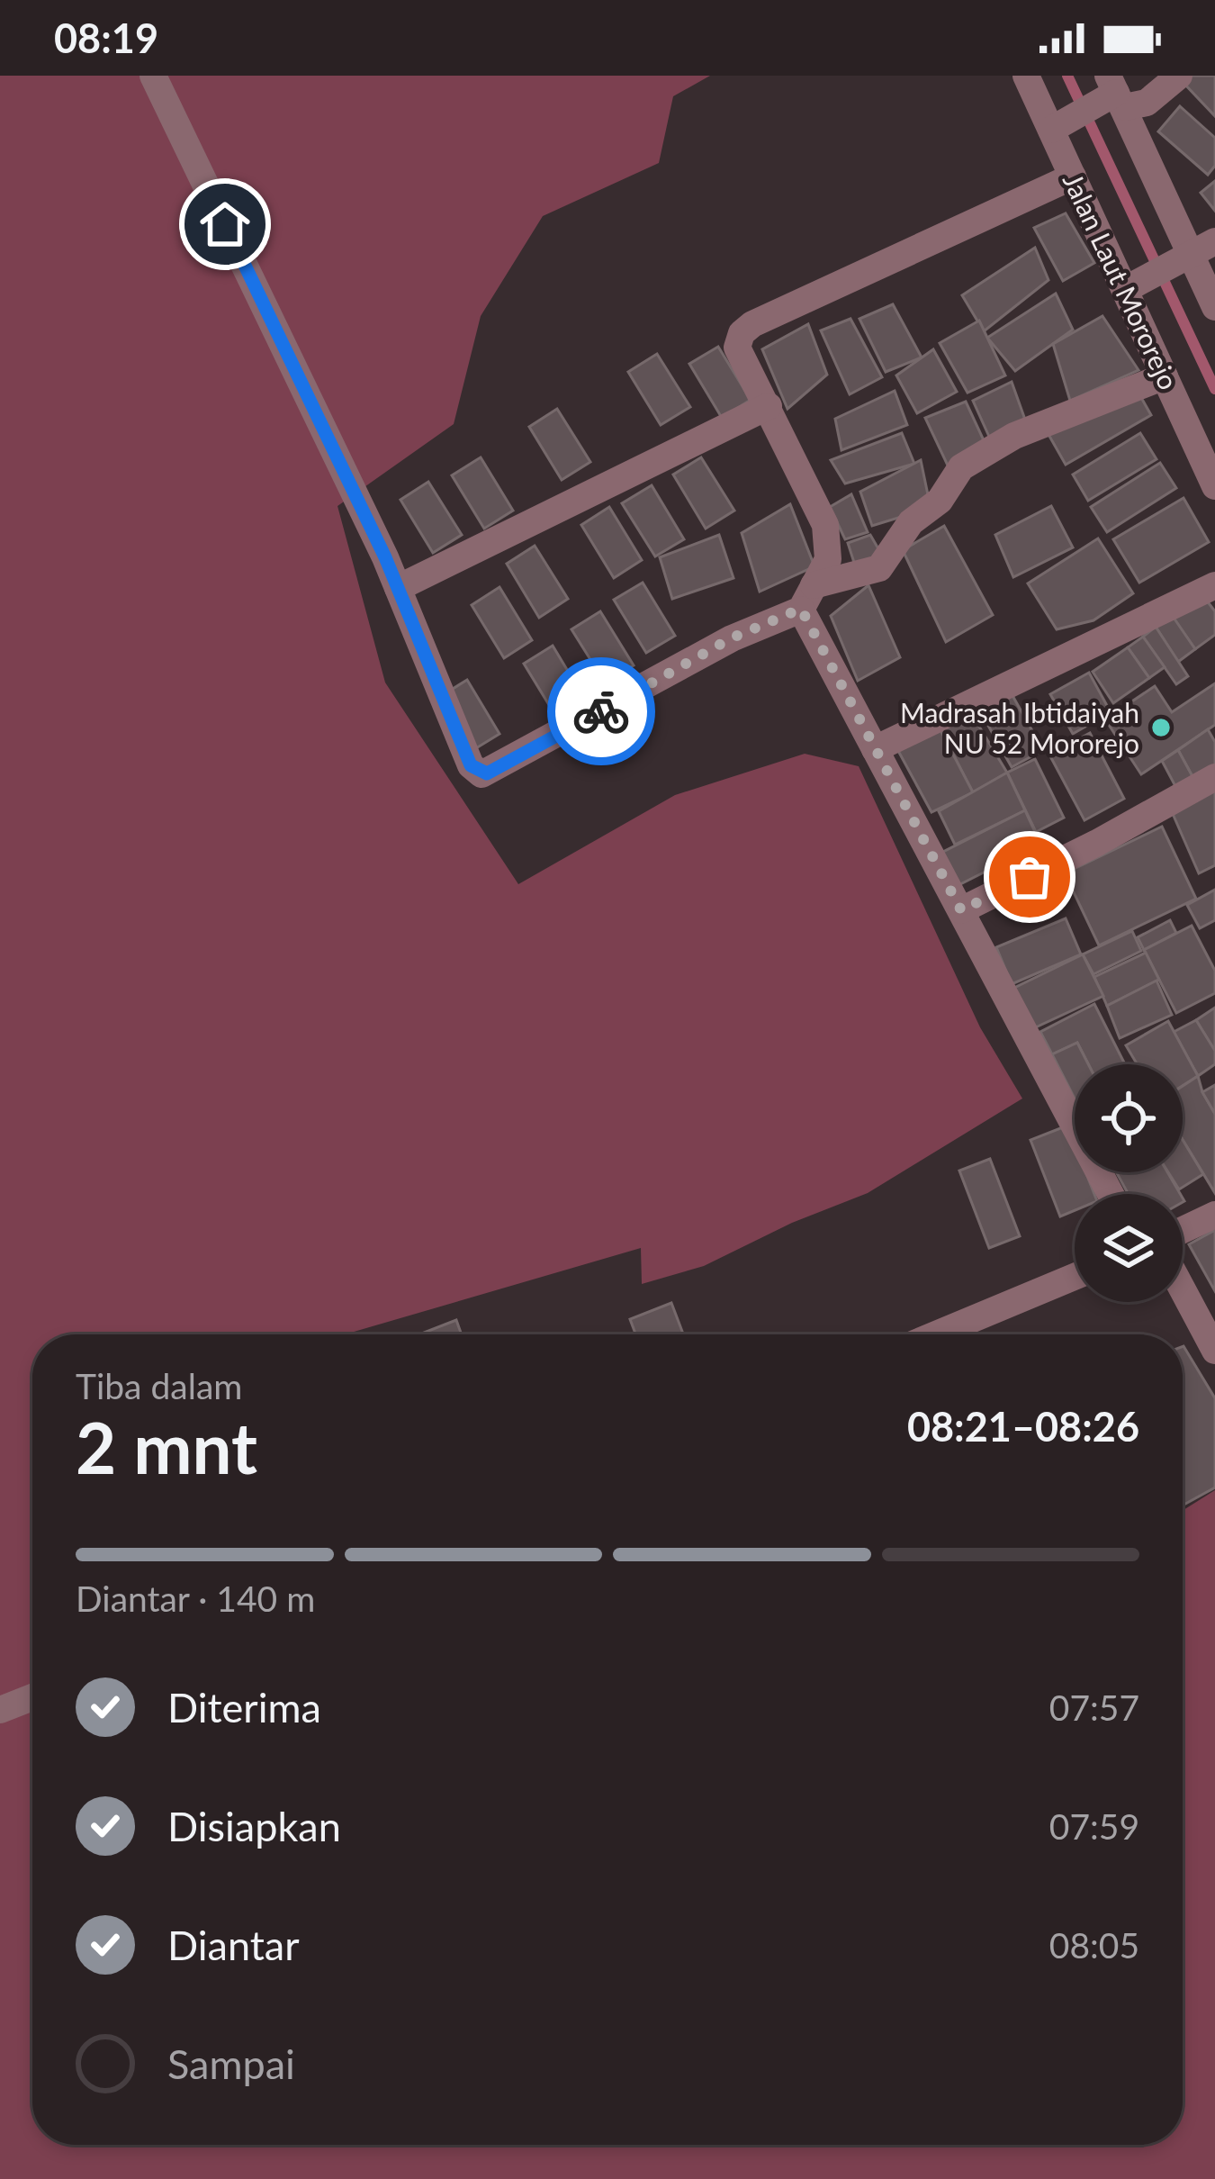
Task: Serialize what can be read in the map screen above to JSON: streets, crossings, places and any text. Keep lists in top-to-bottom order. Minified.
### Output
{"streets":{"street":["Jalan Laut Mororejo"]},"places":["Madrasah Ibtidaiyah NU 52 Mororejo"],"page":{"status":"08:19","heading":["2 mnt","Tiba dalam","08:21–08:26"],"bar":"Diantar · 140 m","list":[["Diterima","07:57"],["Disiapkan","07:59"],["Diantar","08:05"],"Sampai"]}}
